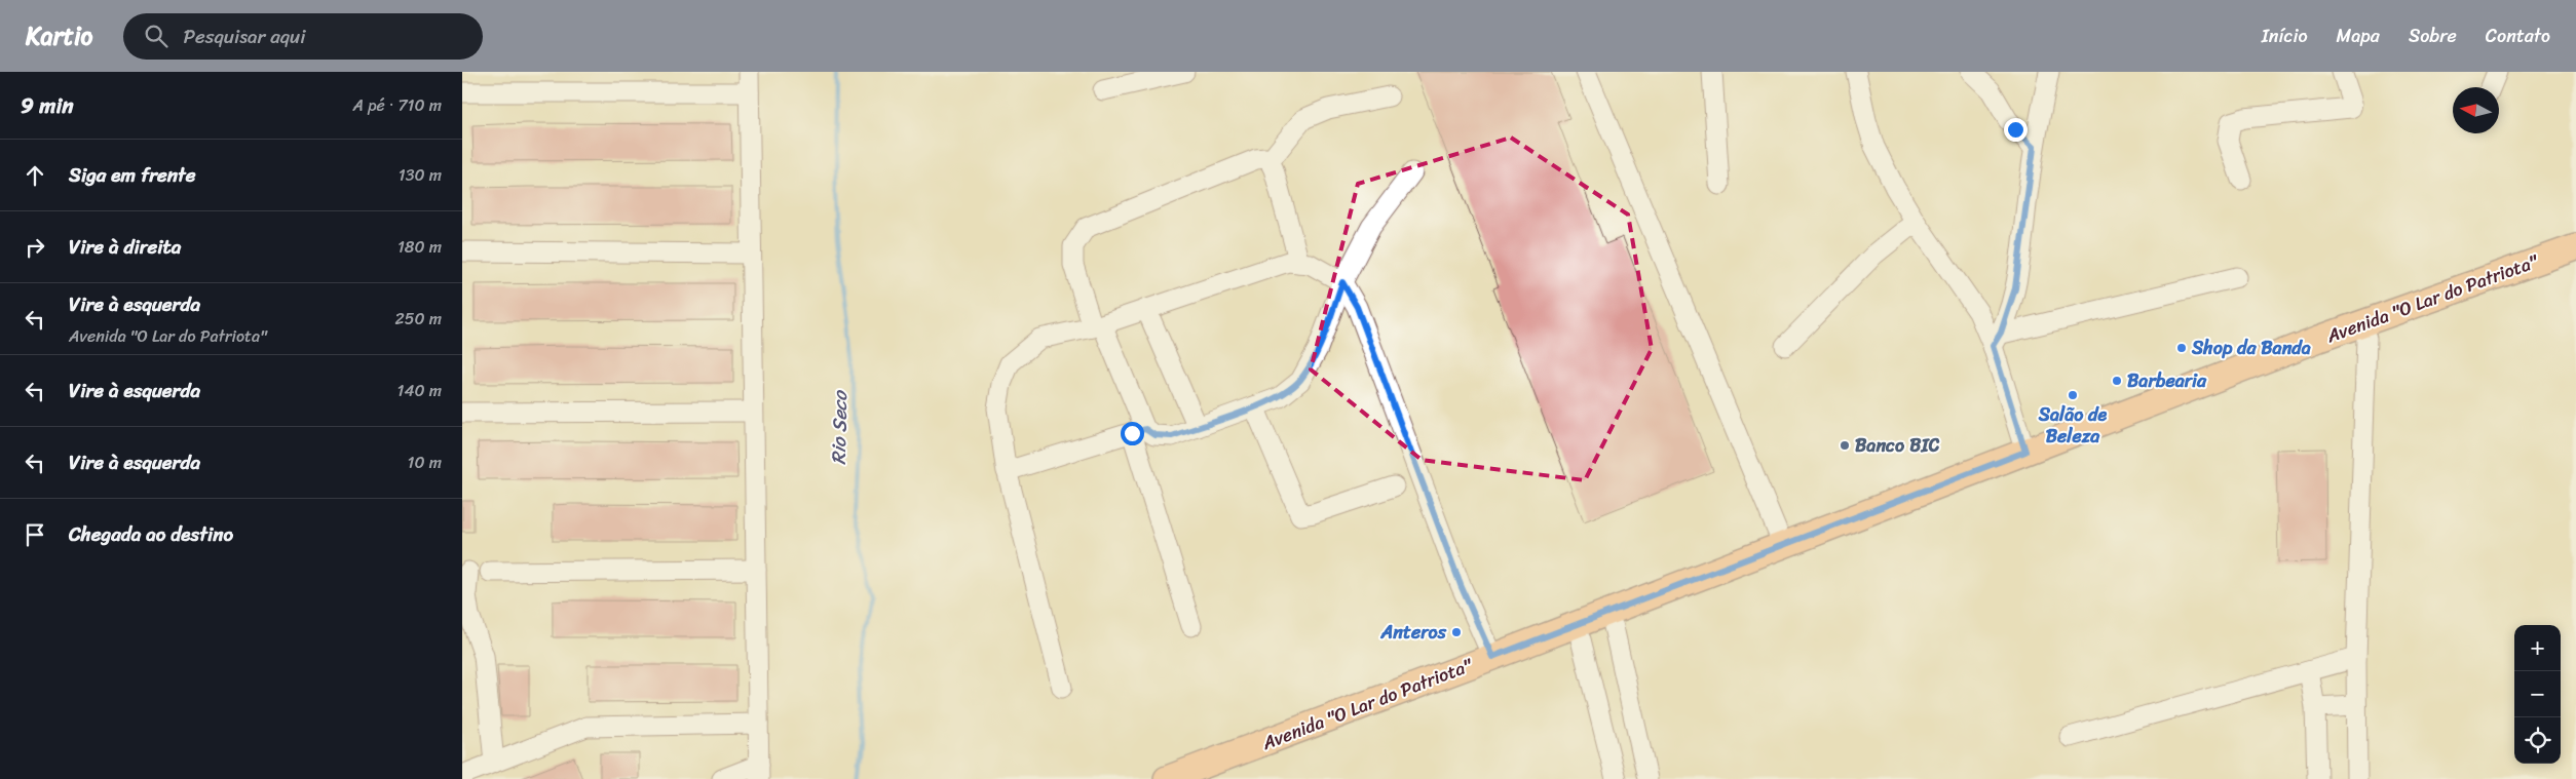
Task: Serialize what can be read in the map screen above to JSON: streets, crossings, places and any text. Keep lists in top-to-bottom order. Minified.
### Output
{"streets":{"main road":["Avenida \"O Lar do Patriota\""]},"water":["Rio Seco"],"places":["Shop da Banda","Barbearia","Salão de Beleza","Banco BIC","Anteros"],"north":"left","page":{"header":"Kartio","search":"Pesquisar aqui","nav":["Início","Mapa","Sobre","Contato"],"heading":["9 min","A pé · 710 m"],"list":[["Siga em frente","130 m"],["Vire à direita","180 m"],["Vire à esquerda","Avenida \"O Lar do Patriota\"","250 m"],["Vire à esquerda","140 m"],["Vire à esquerda","10 m"],"Chegada ao destino"],"map_buttons":["+","−"]}}
